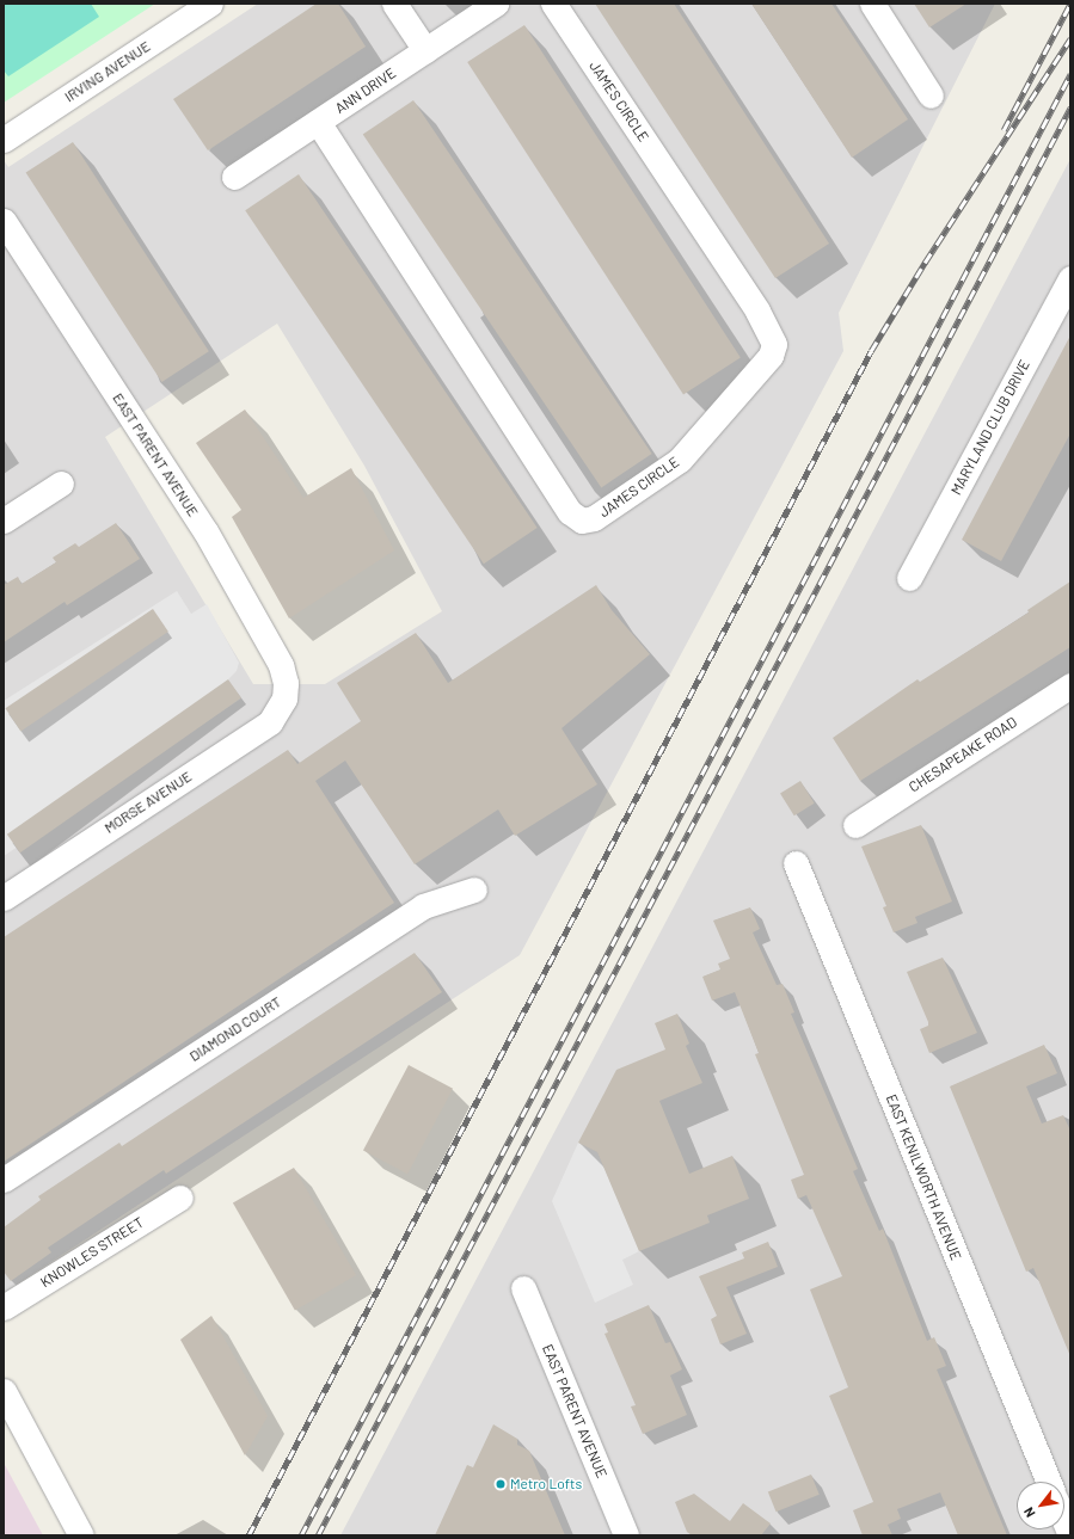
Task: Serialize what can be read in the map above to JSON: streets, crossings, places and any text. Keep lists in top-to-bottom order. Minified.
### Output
{"streets":{"street":["IRVING AVENUE","ANN DRIVE","JAMES CIRCLE","MARYLAND CLUB DRIVE","EAST PARENT AVENUE","CHESAPEAKE ROAD","MORSE AVENUE","DIAMOND COURT","EAST KENILWORTH AVENUE","KNOWLES STREET"]},"crossings":[["ANN DRIVE","JAMES CIRCLE"],["EAST PARENT AVENUE","MORSE AVENUE"]],"places":["Metro Lofts"],"north":"bottom left"}
